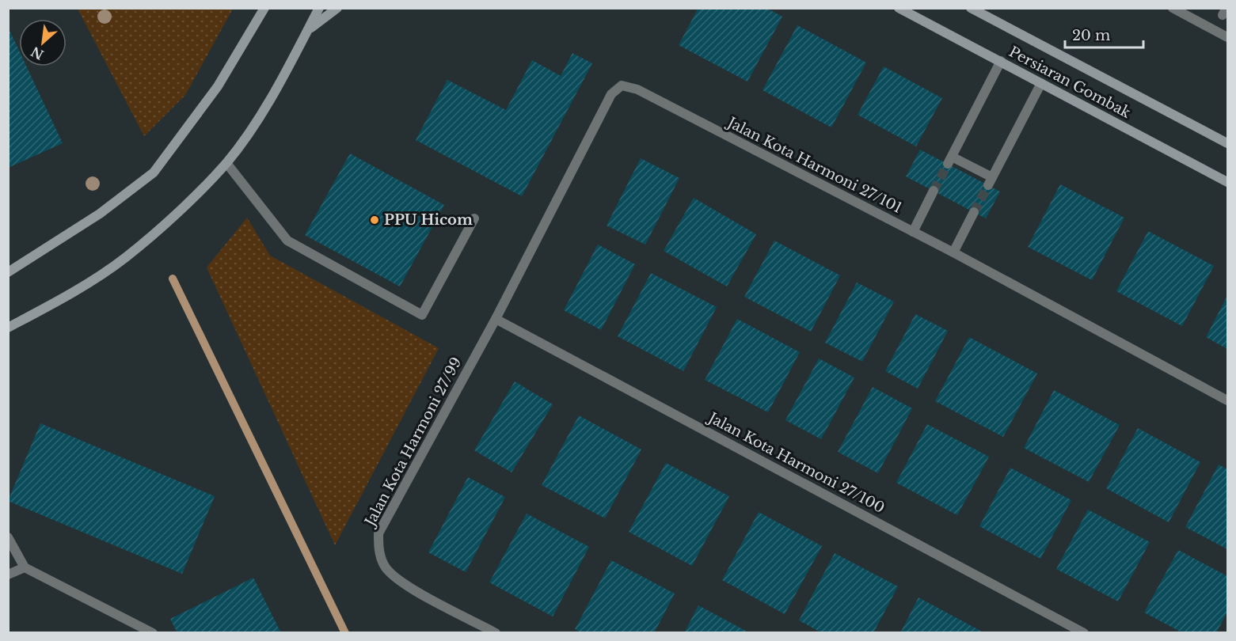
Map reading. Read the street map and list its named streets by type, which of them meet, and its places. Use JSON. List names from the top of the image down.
{
  "streets": {
    "main road": ["Persiaran Gombak"],
    "street": ["Jalan Kota Harmoni 27/101", "Jalan Kota Harmoni 27/99", "Jalan Kota Harmoni 27/100"]
  },
  "crossings": [
    ["Jalan Kota Harmoni 27/101", "Jalan Kota Harmoni 27/99"],
    ["Jalan Kota Harmoni 27/101", "Jalan Kota Harmoni 27/100"],
    ["Jalan Kota Harmoni 27/99", "Jalan Kota Harmoni 27/100"]
  ],
  "places": ["PPU Hicom"],
  "scale_bar": "20 m",
  "north": "bottom left"
}
